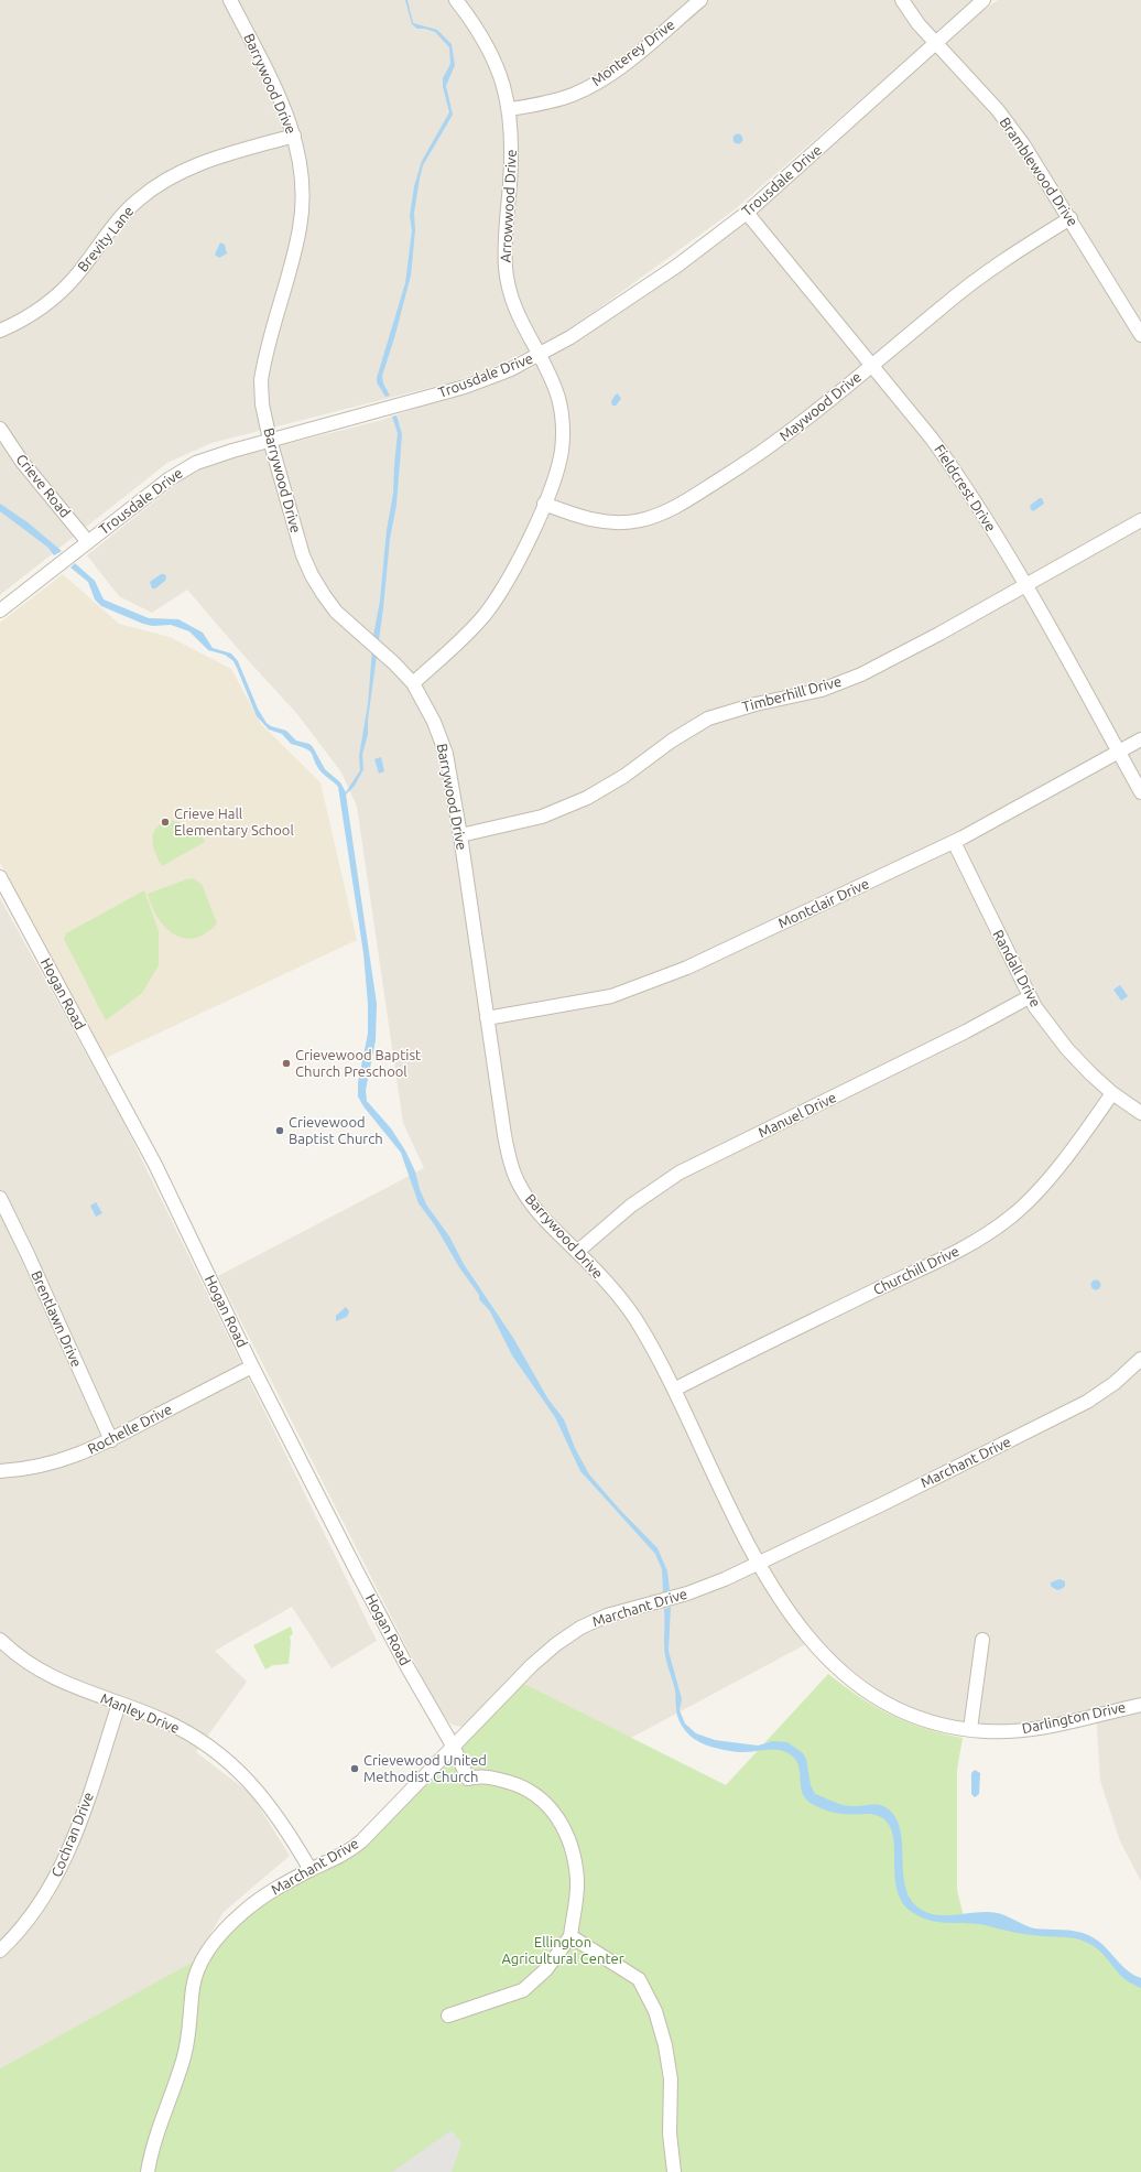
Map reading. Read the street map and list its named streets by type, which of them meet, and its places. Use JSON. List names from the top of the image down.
{
  "streets": {
    "street": [
      "Monterey Drive",
      "Barrywood Drive",
      "Bramblewood Drive",
      "Trousdale Drive",
      "Arrowwood Drive",
      "Brevity Lane",
      "Maywood Drive",
      "Crieve Road",
      "Fieldcrest Drive",
      "Timberhill Drive",
      "Montclair Drive",
      "Randall Drive",
      "Hogan Road",
      "Manuel Drive",
      "Churchill Drive",
      "Brentlawn Drive",
      "Rochelle Drive",
      "Marchant Drive",
      "Manley Drive",
      "Darlington Drive",
      "Cochran Drive"
    ]
  },
  "crossings": [
    ["Monterey Drive", "Arrowwood Drive"],
    ["Barrywood Drive", "Trousdale Drive"],
    ["Barrywood Drive", "Arrowwood Drive"],
    ["Barrywood Drive", "Brevity Lane"],
    ["Barrywood Drive", "Timberhill Drive"],
    ["Barrywood Drive", "Montclair Drive"],
    ["Barrywood Drive", "Manuel Drive"],
    ["Barrywood Drive", "Churchill Drive"],
    ["Barrywood Drive", "Marchant Drive"],
    ["Barrywood Drive", "Darlington Drive"],
    ["Bramblewood Drive", "Trousdale Drive"],
    ["Bramblewood Drive", "Maywood Drive"],
    ["Trousdale Drive", "Arrowwood Drive"],
    ["Trousdale Drive", "Crieve Road"],
    ["Trousdale Drive", "Fieldcrest Drive"],
    ["Arrowwood Drive", "Maywood Drive"],
    ["Maywood Drive", "Fieldcrest Drive"],
    ["Fieldcrest Drive", "Timberhill Drive"],
    ["Fieldcrest Drive", "Montclair Drive"],
    ["Montclair Drive", "Randall Drive"],
    ["Randall Drive", "Manuel Drive"],
    ["Randall Drive", "Churchill Drive"],
    ["Hogan Road", "Rochelle Drive"],
    ["Hogan Road", "Marchant Drive"],
    ["Brentlawn Drive", "Rochelle Drive"],
    ["Marchant Drive", "Manley Drive"],
    ["Marchant Drive", "Darlington Drive"],
    ["Manley Drive", "Cochran Drive"]
  ],
  "parks": ["Ellington Agricultural Center"],
  "places": [
    "Crieve Hall Elementary School",
    "Crievewood Baptist Church Preschool",
    "Crievewood Baptist Church",
    "Crievewood United Methodist Church"
  ]
}
